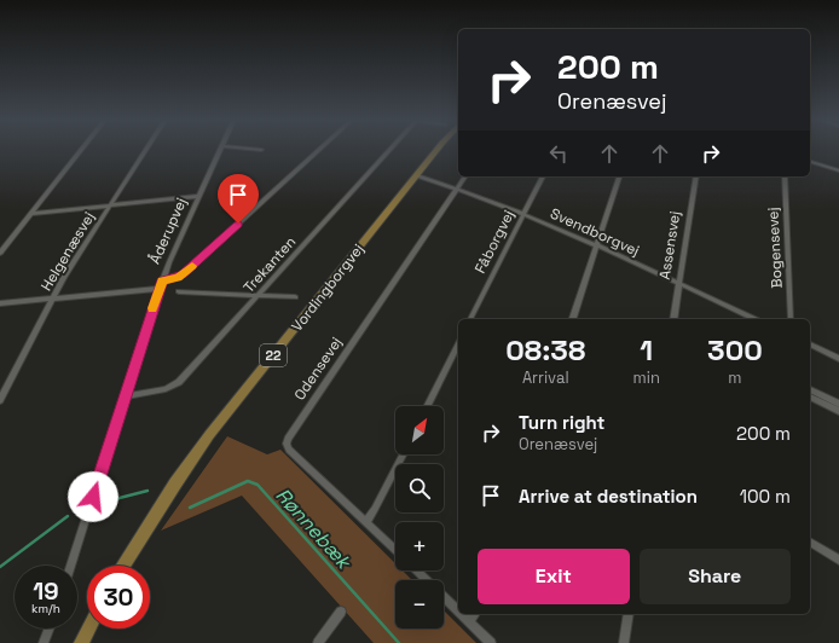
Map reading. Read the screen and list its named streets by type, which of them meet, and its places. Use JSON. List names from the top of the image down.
{
  "streets": {
    "main road": ["Vordingborgvej", "22"],
    "street": [
      "Åderupvej",
      "Svendborgvej",
      "Fåborgvej",
      "Assensvej",
      "Bogensevej",
      "Helgenæsvej",
      "Trekanten",
      "Odensevej"
    ]
  },
  "crossings": [
    ["Åderupvej", "Trekanten"],
    ["Svendborgvej", "Fåborgvej"],
    ["Svendborgvej", "Assensvej"],
    ["Svendborgvej", "Vordingborgvej"],
    ["Svendborgvej", "Odensevej"]
  ],
  "water": ["Rønnebæk"],
  "north": "top right",
  "page": {
    "turn": ["200 m", "Orenæsvej"],
    "eta": [
      "08:38",
      "Arrival",
      "1",
      "min",
      "300",
      "m"
    ],
    "list": [
      {
        "name": "Turn right",
        "note": "Orenæsvej",
        "value": "200 m"
      },
      {
        "name": "Arrive at destination",
        "value": "100 m"
      }
    ],
    "map_buttons": ["+", "−"],
    "buttons": ["Exit", "Share"],
    "speed": "19 km/h",
    "limit": "30"
  }
}
